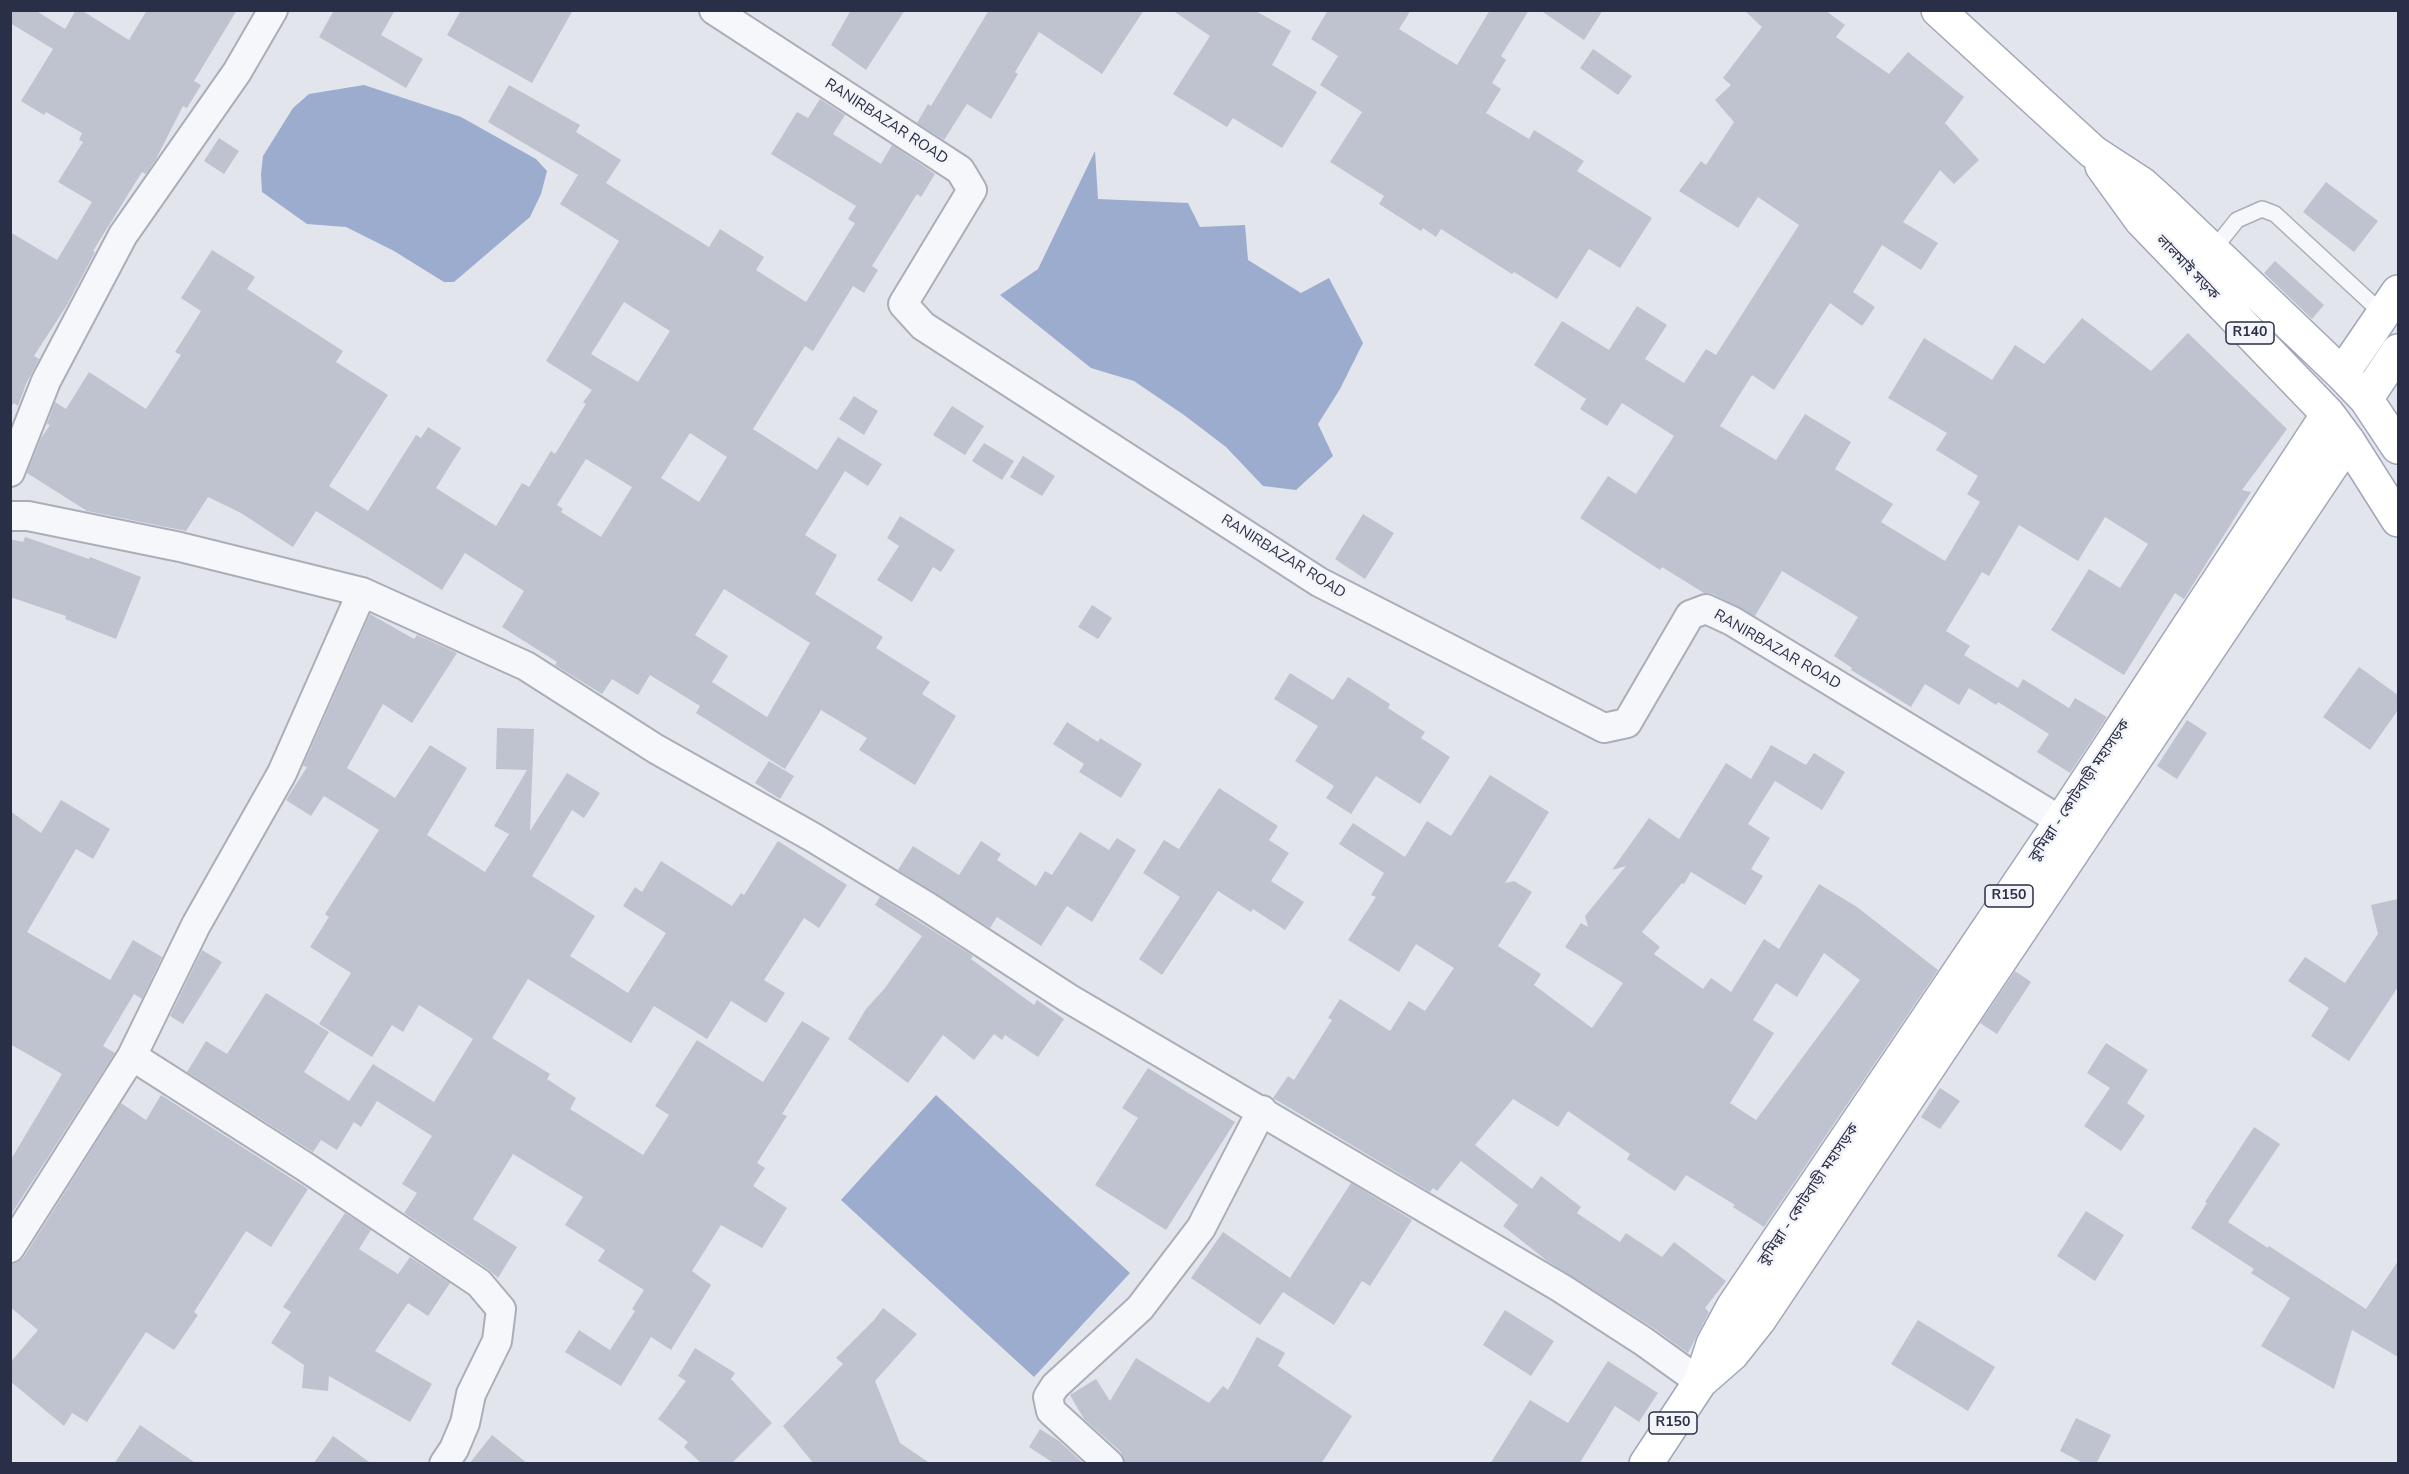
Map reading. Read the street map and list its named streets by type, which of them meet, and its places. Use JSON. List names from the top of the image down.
{
  "streets": {
    "main road": [
      "লালমাই সড়ক",
      "R140",
      "কুমিল্লা - কোটবাড়ী মহাসড়ক",
      "R150"
    ],
    "street": ["RANIRBAZAR ROAD"]
  },
  "crossings": [
    ["RANIRBAZAR ROAD", "কুমিল্লা - কোটবাড়ী মহাসড়ক"],
    ["লালমাই সড়ক", "কুমিল্লা - কোটবাড়ী মহাসড়ক"]
  ]
}
